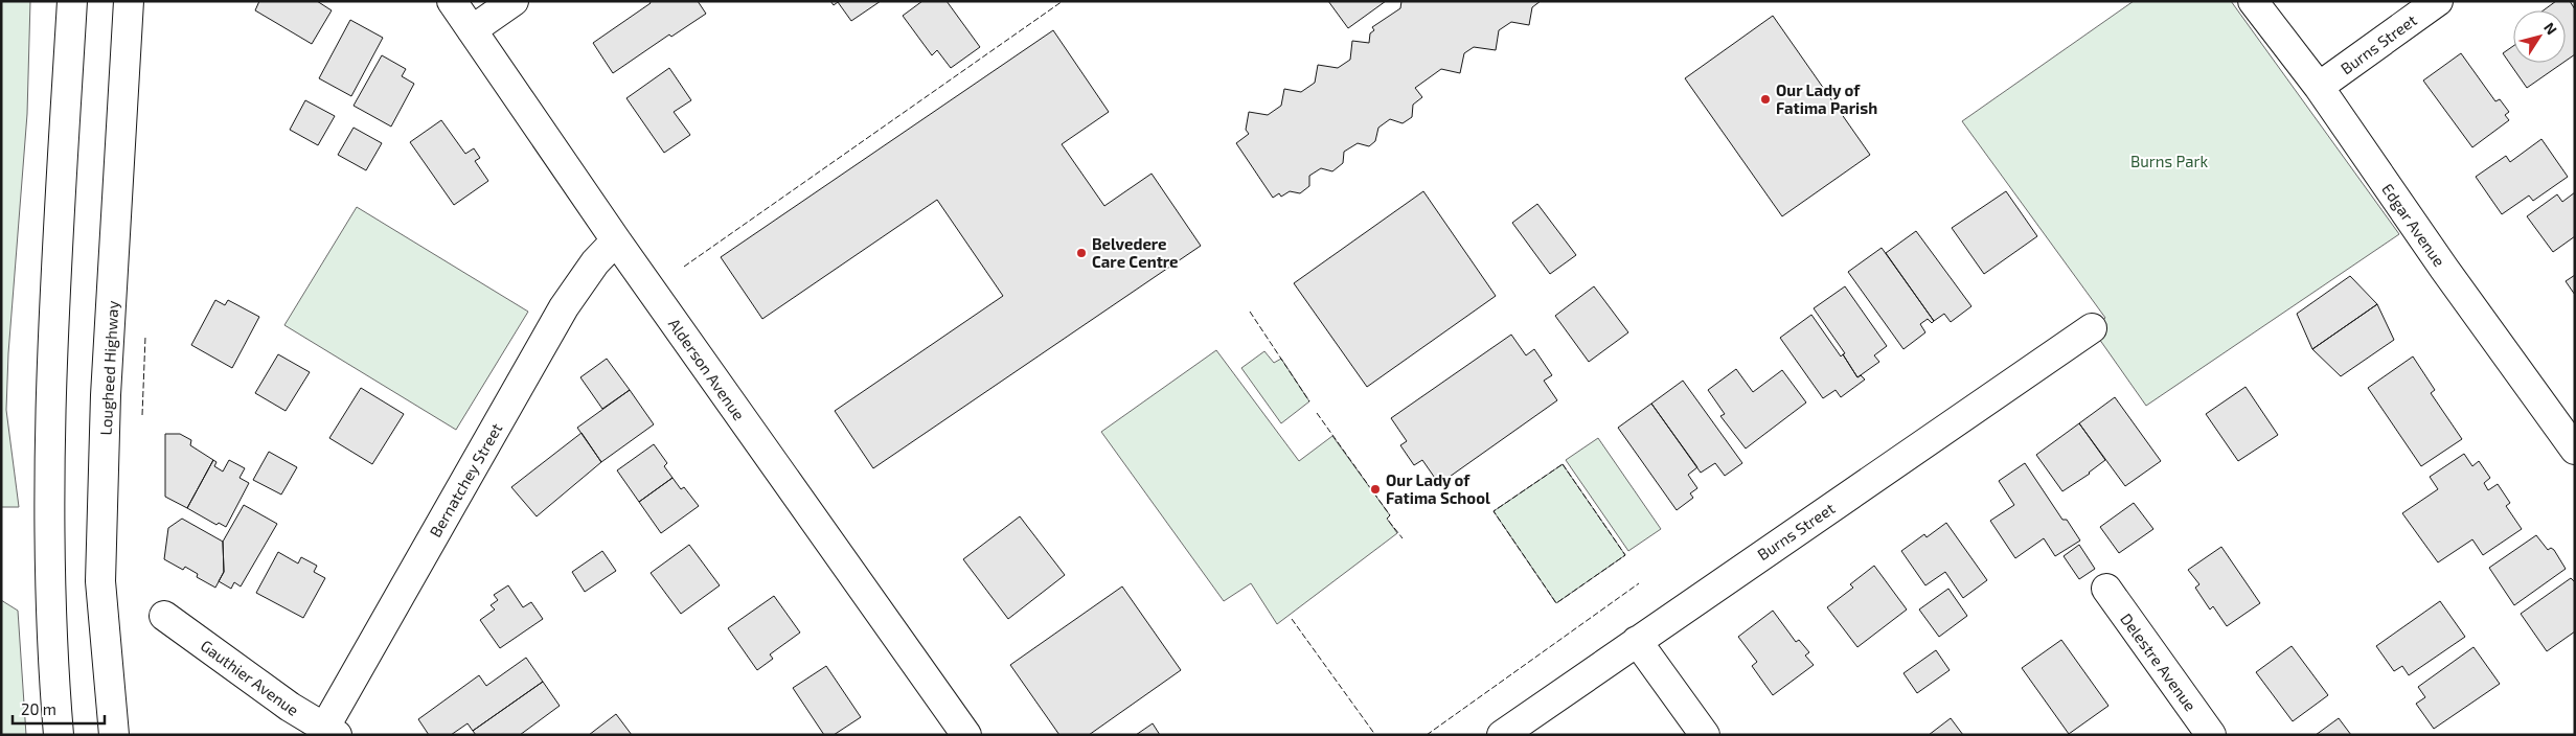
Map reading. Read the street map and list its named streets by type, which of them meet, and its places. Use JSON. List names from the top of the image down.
{
  "streets": {
    "street": [
      "Burns Street",
      "Edgar Avenue",
      "Lougheed Highway",
      "Alderson Avenue",
      "Bernatchey Street",
      "Delestre Avenue",
      "Gauthier Avenue"
    ]
  },
  "crossings": [
    ["Burns Street", "Edgar Avenue"],
    ["Alderson Avenue", "Bernatchey Street"],
    ["Bernatchey Street", "Gauthier Avenue"]
  ],
  "parks": ["Burns Park"],
  "places": ["Our Lady of Fatima Parish", "Belvedere Care Centre", "Our Lady of Fatima School"],
  "scale_bar": "20 m",
  "north": "top right"
}
